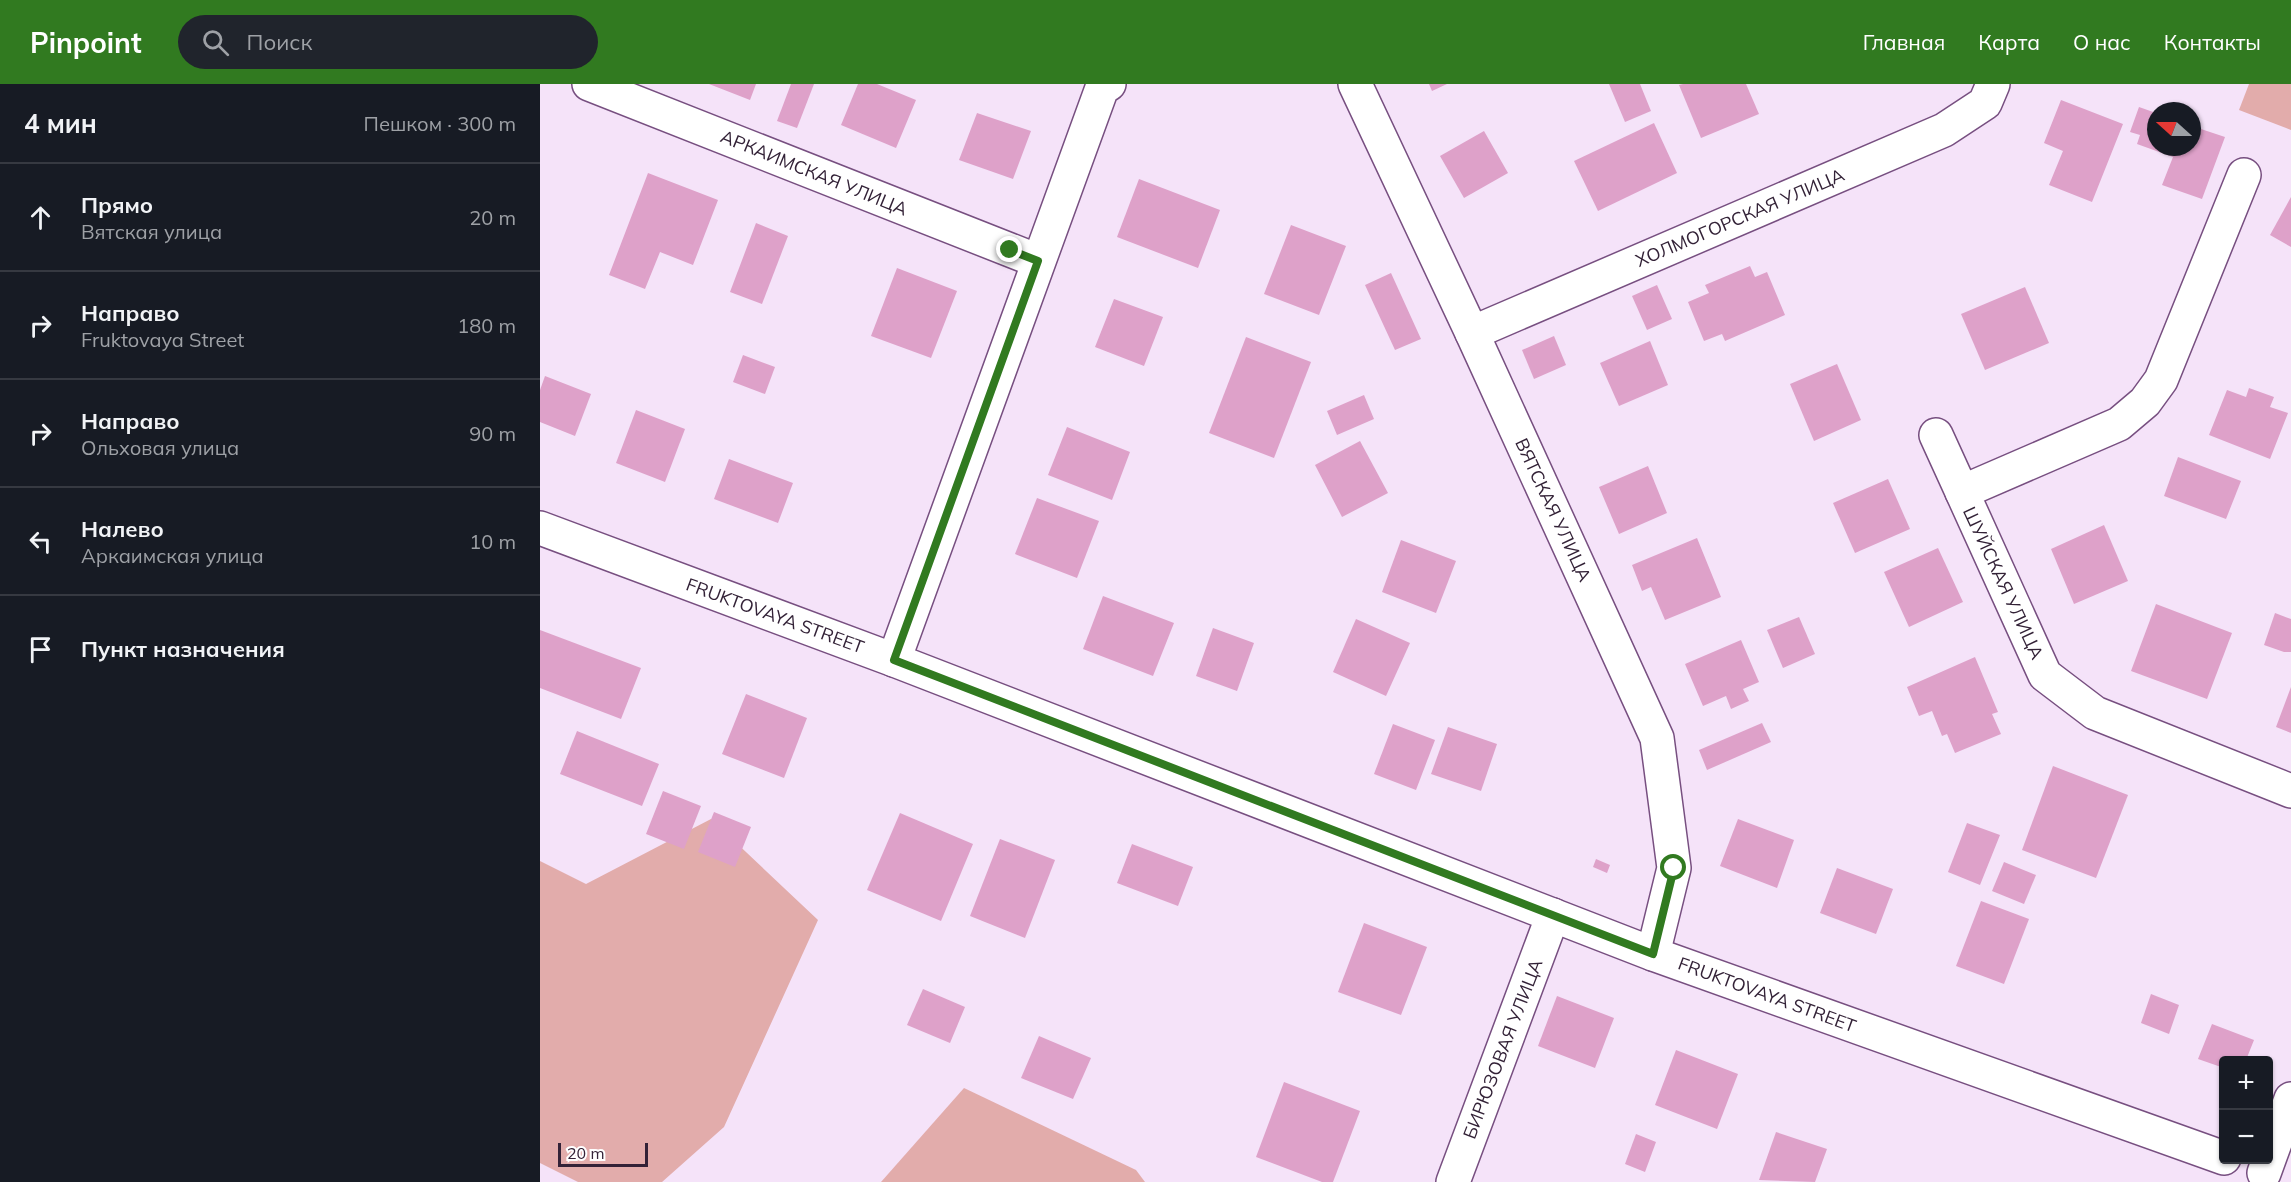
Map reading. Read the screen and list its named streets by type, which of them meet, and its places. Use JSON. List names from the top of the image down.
{
  "streets": {
    "street": [
      "АРКАИМСКАЯ УЛИЦА",
      "ХОЛМОГОРСКАЯ УЛИЦА",
      "ВЯТСКАЯ УЛИЦА",
      "ШУЙСКАЯ УЛИЦА",
      "FRUKTOVAYA STREET",
      "БИРЮЗОВАЯ УЛИЦА"
    ]
  },
  "crossings": [
    ["ХОЛМОГОРСКАЯ УЛИЦА", "ВЯТСКАЯ УЛИЦА"],
    ["ВЯТСКАЯ УЛИЦА", "FRUKTOVAYA STREET"],
    ["FRUKTOVAYA STREET", "БИРЮЗОВАЯ УЛИЦА"]
  ],
  "scale_bar": "20 m",
  "north": "left",
  "page": {
    "header": "Pinpoint",
    "search": "Поиск",
    "nav": [
      "Главная",
      "Карта",
      "О нас",
      "Контакты"
    ],
    "heading": ["4 мин", "Пешком · 300 m"],
    "list": [
      ["Прямо", "Вятская улица", "20 m"],
      ["Направо", "Fruktovaya Street", "180 m"],
      ["Направо", "Ольховая улица", "90 m"],
      ["Налево", "Аркаимская улица", "10 m"],
      "Пункт назначения"
    ],
    "map_buttons": ["+", "−"],
    "scale": "20 m"
  }
}
